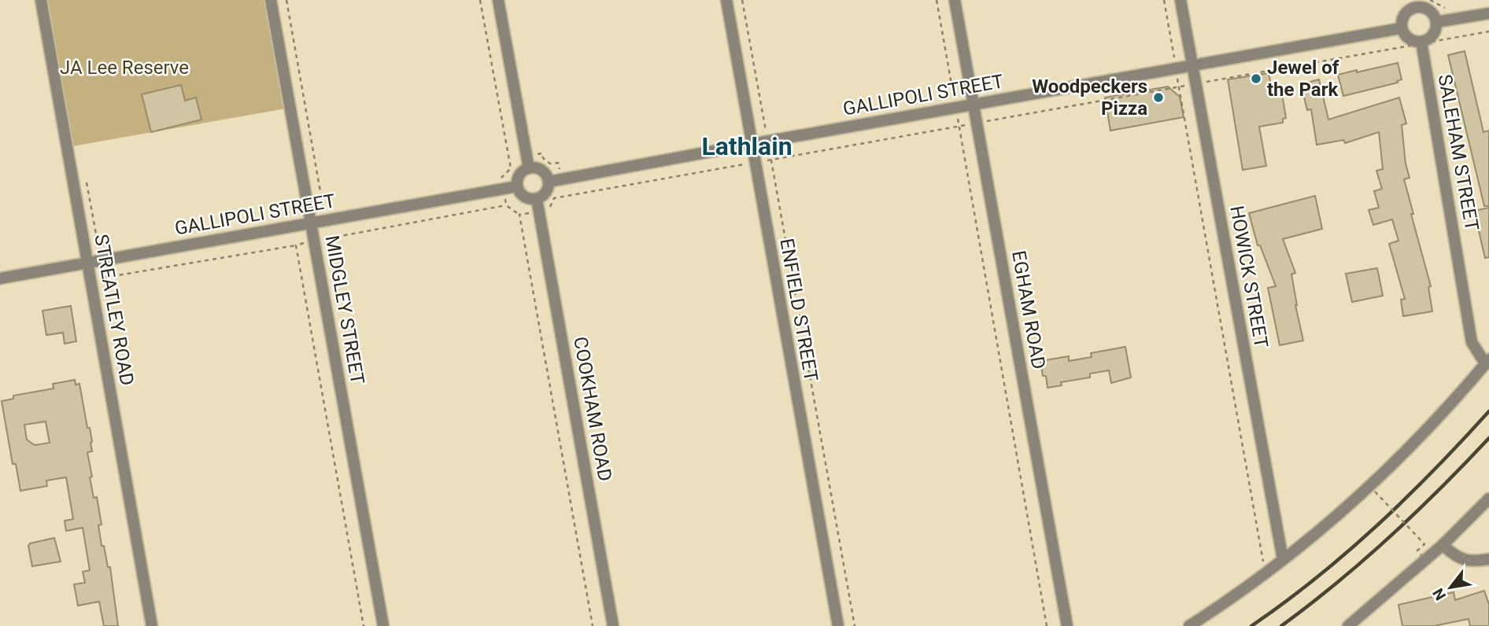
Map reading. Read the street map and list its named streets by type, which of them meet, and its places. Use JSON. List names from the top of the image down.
{
  "streets": {
    "street": [
      "GALLIPOLI STREET",
      "SALEHAM STREET",
      "HOWICK STREET",
      "STREATLEY ROAD",
      "MIDGLEY STREET",
      "ENFIELD STREET",
      "EGHAM ROAD",
      "COOKHAM ROAD"
    ]
  },
  "crossings": [
    ["GALLIPOLI STREET", "SALEHAM STREET"],
    ["GALLIPOLI STREET", "HOWICK STREET"],
    ["GALLIPOLI STREET", "STREATLEY ROAD"],
    ["GALLIPOLI STREET", "MIDGLEY STREET"],
    ["GALLIPOLI STREET", "ENFIELD STREET"],
    ["GALLIPOLI STREET", "EGHAM ROAD"],
    ["GALLIPOLI STREET", "COOKHAM ROAD"]
  ],
  "districts": ["Lathlain"],
  "parks": ["JA Lee Reserve"],
  "places": ["Jewel of the Park", "Woodpeckers Pizza"],
  "north": "bottom left"
}
